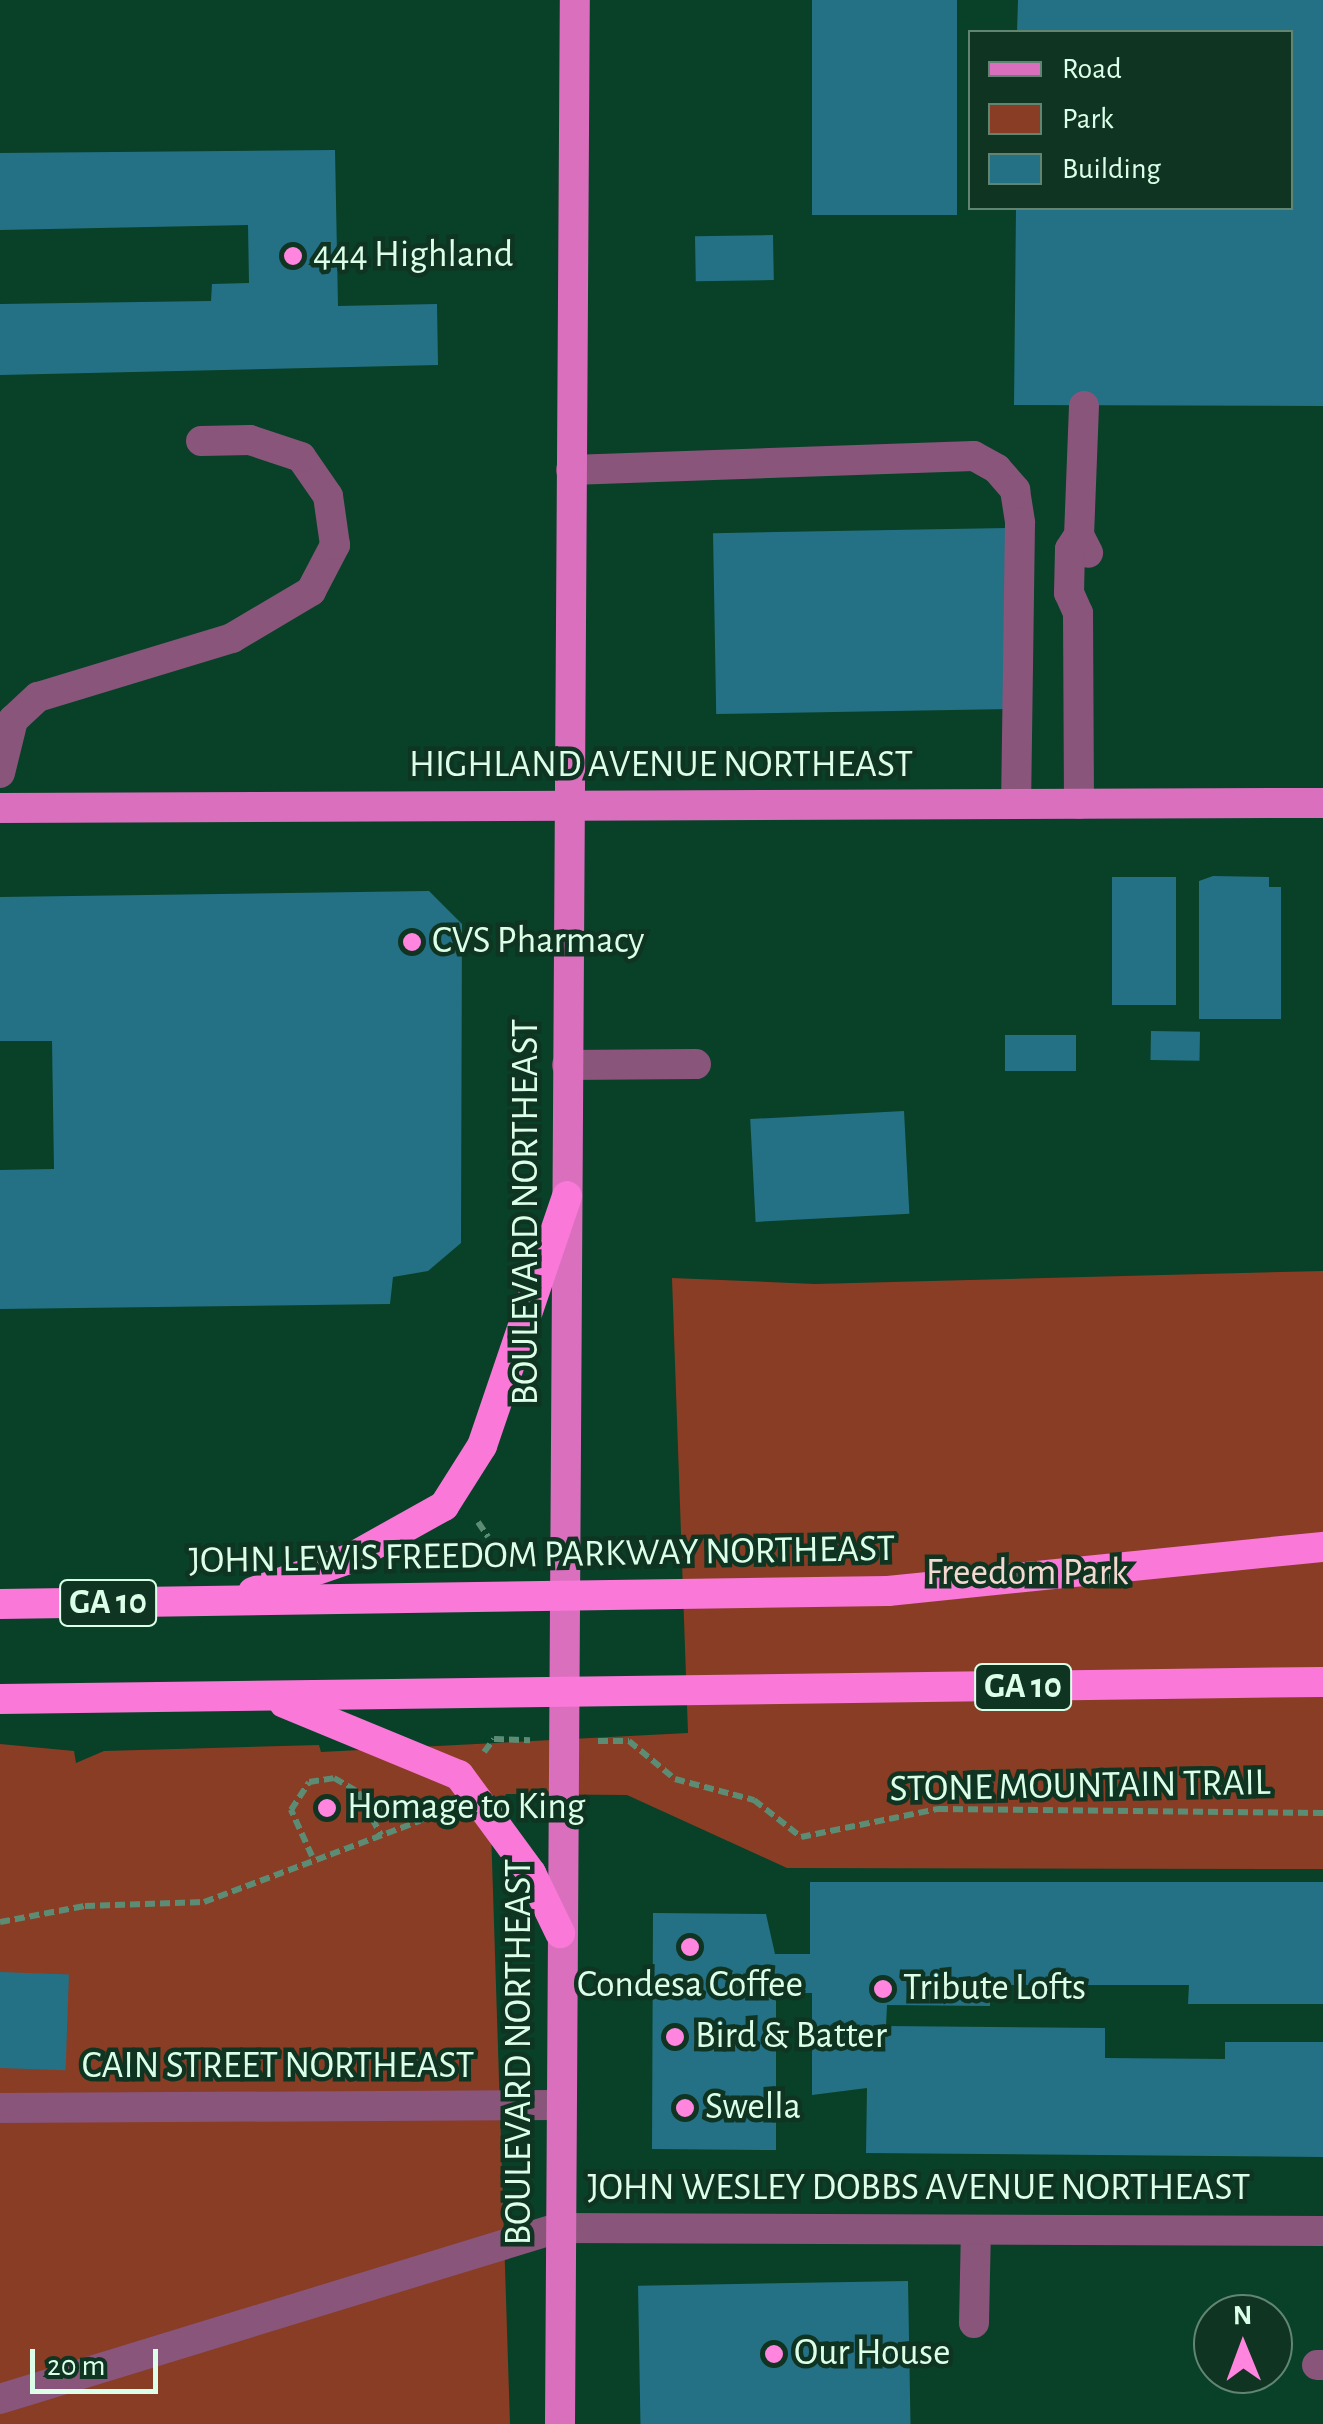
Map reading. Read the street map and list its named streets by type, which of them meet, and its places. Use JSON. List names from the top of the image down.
{
  "streets": {
    "highway": ["JOHN LEWIS FREEDOM PARKWAY NORTHEAST", "GA 10"],
    "main road": ["HIGHLAND AVENUE NORTHEAST", "BOULEVARD NORTHEAST"],
    "street": ["CAIN STREET NORTHEAST", "JOHN WESLEY DOBBS AVENUE NORTHEAST"],
    "path": ["STONE MOUNTAIN TRAIL"]
  },
  "crossings": [
    ["HIGHLAND AVENUE NORTHEAST", "BOULEVARD NORTHEAST"],
    ["BOULEVARD NORTHEAST", "JOHN LEWIS FREEDOM PARKWAY NORTHEAST"],
    ["BOULEVARD NORTHEAST", "GA 10"],
    ["BOULEVARD NORTHEAST", "CAIN STREET NORTHEAST"],
    ["BOULEVARD NORTHEAST", "JOHN WESLEY DOBBS AVENUE NORTHEAST"]
  ],
  "parks": ["Freedom Park"],
  "places": [
    "444 Highland",
    "CVS Pharmacy",
    "Homage to King",
    "Condesa Coffee",
    "Tribute Lofts",
    "Bird & Batter",
    "Swella",
    "Our House"
  ],
  "legend": ["Road", "Park", "Building"],
  "scale_bar": "20 m",
  "north": "top"
}
